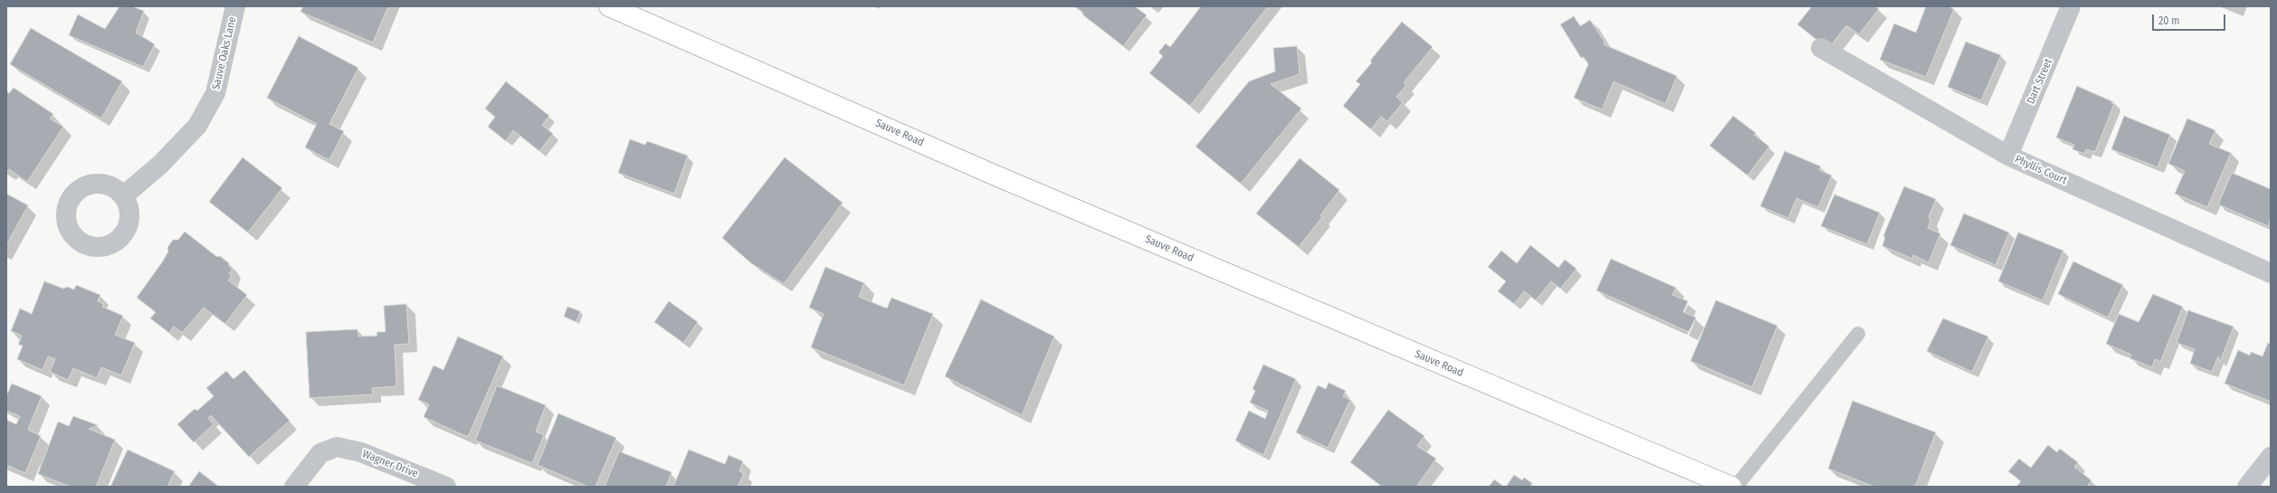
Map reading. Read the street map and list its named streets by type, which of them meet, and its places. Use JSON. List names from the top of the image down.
{
  "streets": {
    "street": [
      "Sauve Oaks Lane",
      "Dart Street",
      "Sauve Road",
      "Phyllis Court",
      "Wagner Drive"
    ]
  },
  "crossings": [
    ["Dart Street", "Phyllis Court"]
  ],
  "scale_bar": "20 m"
}
